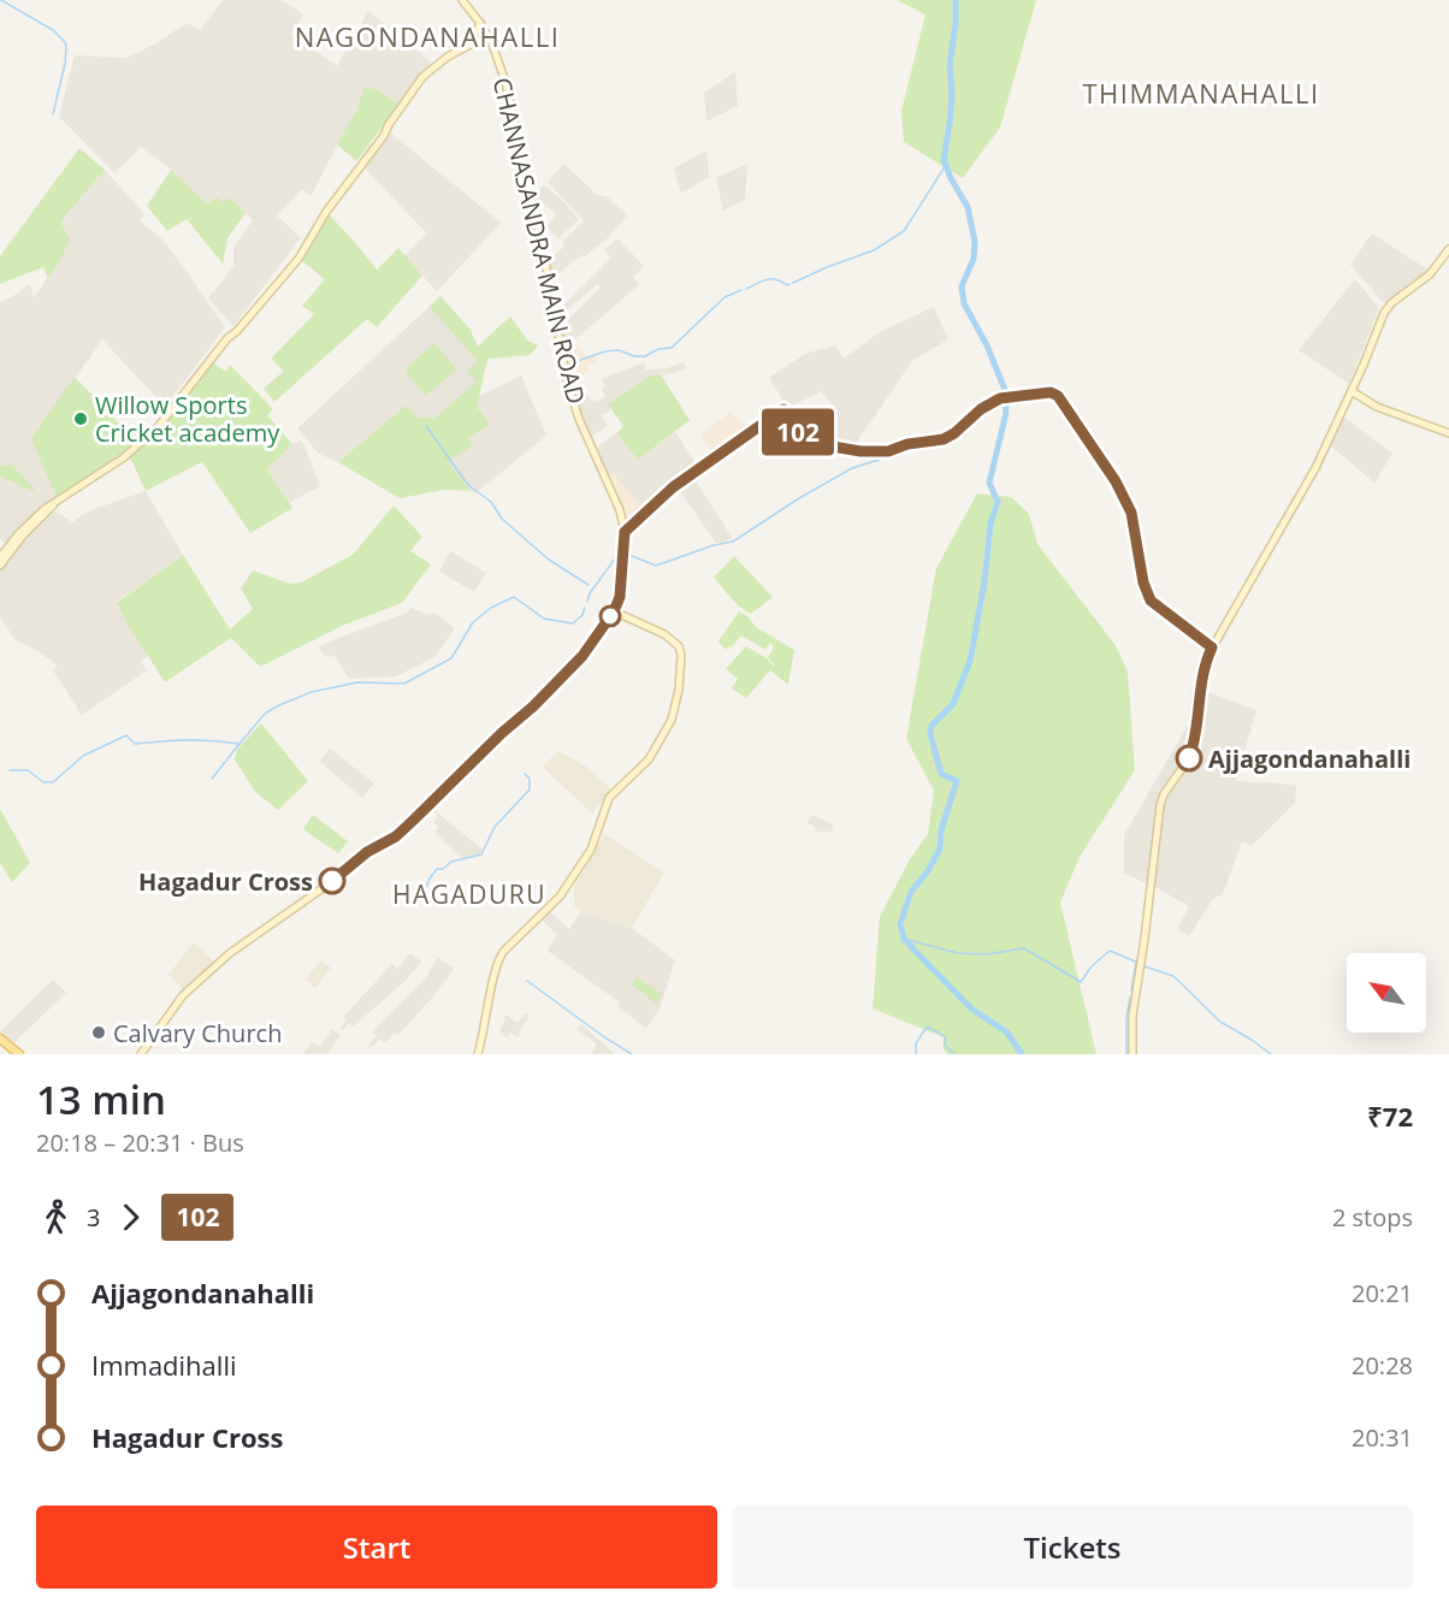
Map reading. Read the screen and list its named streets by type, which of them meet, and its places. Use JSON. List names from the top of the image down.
{
  "streets": {
    "street": ["CHANNASANDRA MAIN ROAD"]
  },
  "districts": ["NAGONDANAHALLI", "THIMMANAHALLI", "HAGADURU"],
  "places": [
    "Willow Sports Cricket academy",
    "Ajjagondanahalli",
    "Hagadur Cross",
    "Calvary Church"
  ],
  "lines": ["bus line 102"],
  "north": "top left",
  "page": {
    "on_map": "102",
    "heading": ["13 min", "20:18 – 20:31 · Bus", "₹72"],
    "legs": ["3", "102", "2 stops"],
    "list": [
      {
        "name": "Ajjagondanahalli",
        "value": "20:21"
      },
      {
        "name": "Immadihalli",
        "value": "20:28"
      },
      {
        "name": "Hagadur Cross",
        "value": "20:31"
      }
    ],
    "buttons": ["Start", "Tickets"]
  }
}
